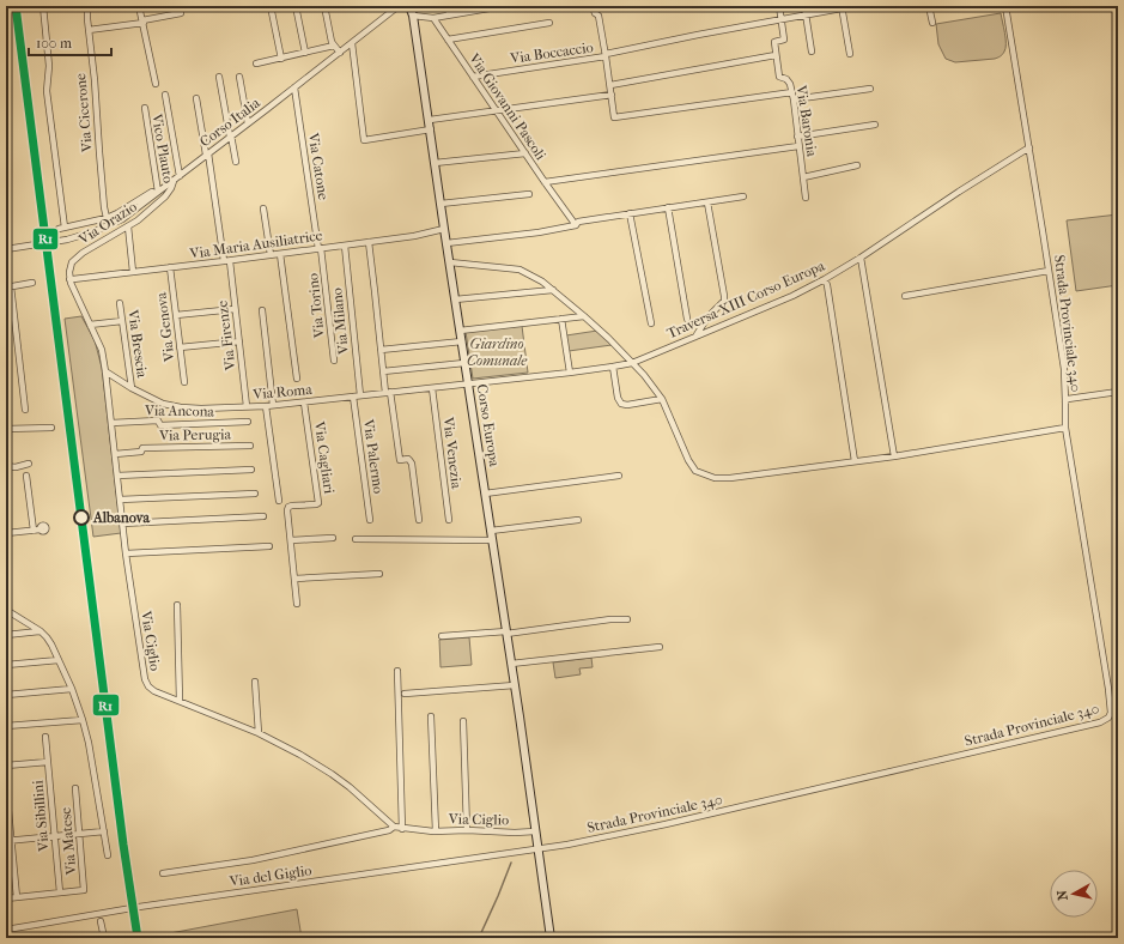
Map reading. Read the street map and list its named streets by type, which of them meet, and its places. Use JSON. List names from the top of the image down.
{
  "streets": {
    "street": [
      "Via Boccaccio",
      "Via Giovanni Pascoli",
      "Via Cicerone",
      "Via Baronia",
      "Corso Italia",
      "Vico Plauto",
      "Via Catone",
      "Via Orazio",
      "Via Maria Ausiliatrice",
      "Traversa XIII Corso Europa",
      "Via Torino",
      "Via Milano",
      "Strada Provinciale 340",
      "Via Genova",
      "Via Firenze",
      "Via Brescia",
      "Via Roma",
      "Via Ancona",
      "Corso Europa",
      "Via Perugia",
      "Via Venezia",
      "Via Palermo",
      "Via Cagliari",
      "Via Ciglio",
      "Via Sibillini",
      "Via Matese",
      "Via del Giglio"
    ]
  },
  "crossings": [
    ["Via Boccaccio", "Via Giovanni Pascoli"],
    ["Corso Italia", "Vico Plauto"],
    ["Corso Italia", "Via Catone"],
    ["Corso Italia", "Via Orazio"],
    ["Corso Italia", "Via Firenze"],
    ["Via Catone", "Via Maria Ausiliatrice"],
    ["Via Catone", "Via Torino"],
    ["Via Orazio", "Via Maria Ausiliatrice"],
    ["Via Maria Ausiliatrice", "Via Torino"],
    ["Via Maria Ausiliatrice", "Via Milano"],
    ["Via Maria Ausiliatrice", "Via Genova"],
    ["Via Maria Ausiliatrice", "Via Firenze"],
    ["Via Maria Ausiliatrice", "Corso Europa"],
    ["Traversa XIII Corso Europa", "Strada Provinciale 340"],
    ["Traversa XIII Corso Europa", "Via Roma"],
    ["Traversa XIII Corso Europa", "Corso Europa"],
    ["Via Milano", "Via Roma"],
    ["Strada Provinciale 340", "Corso Europa"],
    ["Strada Provinciale 340", "Via del Giglio"],
    ["Via Firenze", "Via Roma"],
    ["Via Brescia", "Via Roma"],
    ["Via Roma", "Corso Europa"],
    ["Via Roma", "Via Venezia"],
    ["Via Roma", "Via Palermo"],
    ["Via Roma", "Via Cagliari"],
    ["Via Roma", "Via Ciglio"],
    ["Via Ancona", "Via Ciglio"],
    ["Corso Europa", "Via Ciglio"],
    ["Corso Europa", "Via del Giglio"],
    ["Via Perugia", "Via Ciglio"],
    ["Via Sibillini", "Via Matese"]
  ],
  "parks": ["Giardino Comunale"],
  "places": ["Albanova"],
  "lines": ["transit line R1"],
  "scale_bar": "100 m",
  "north": "left"
}
